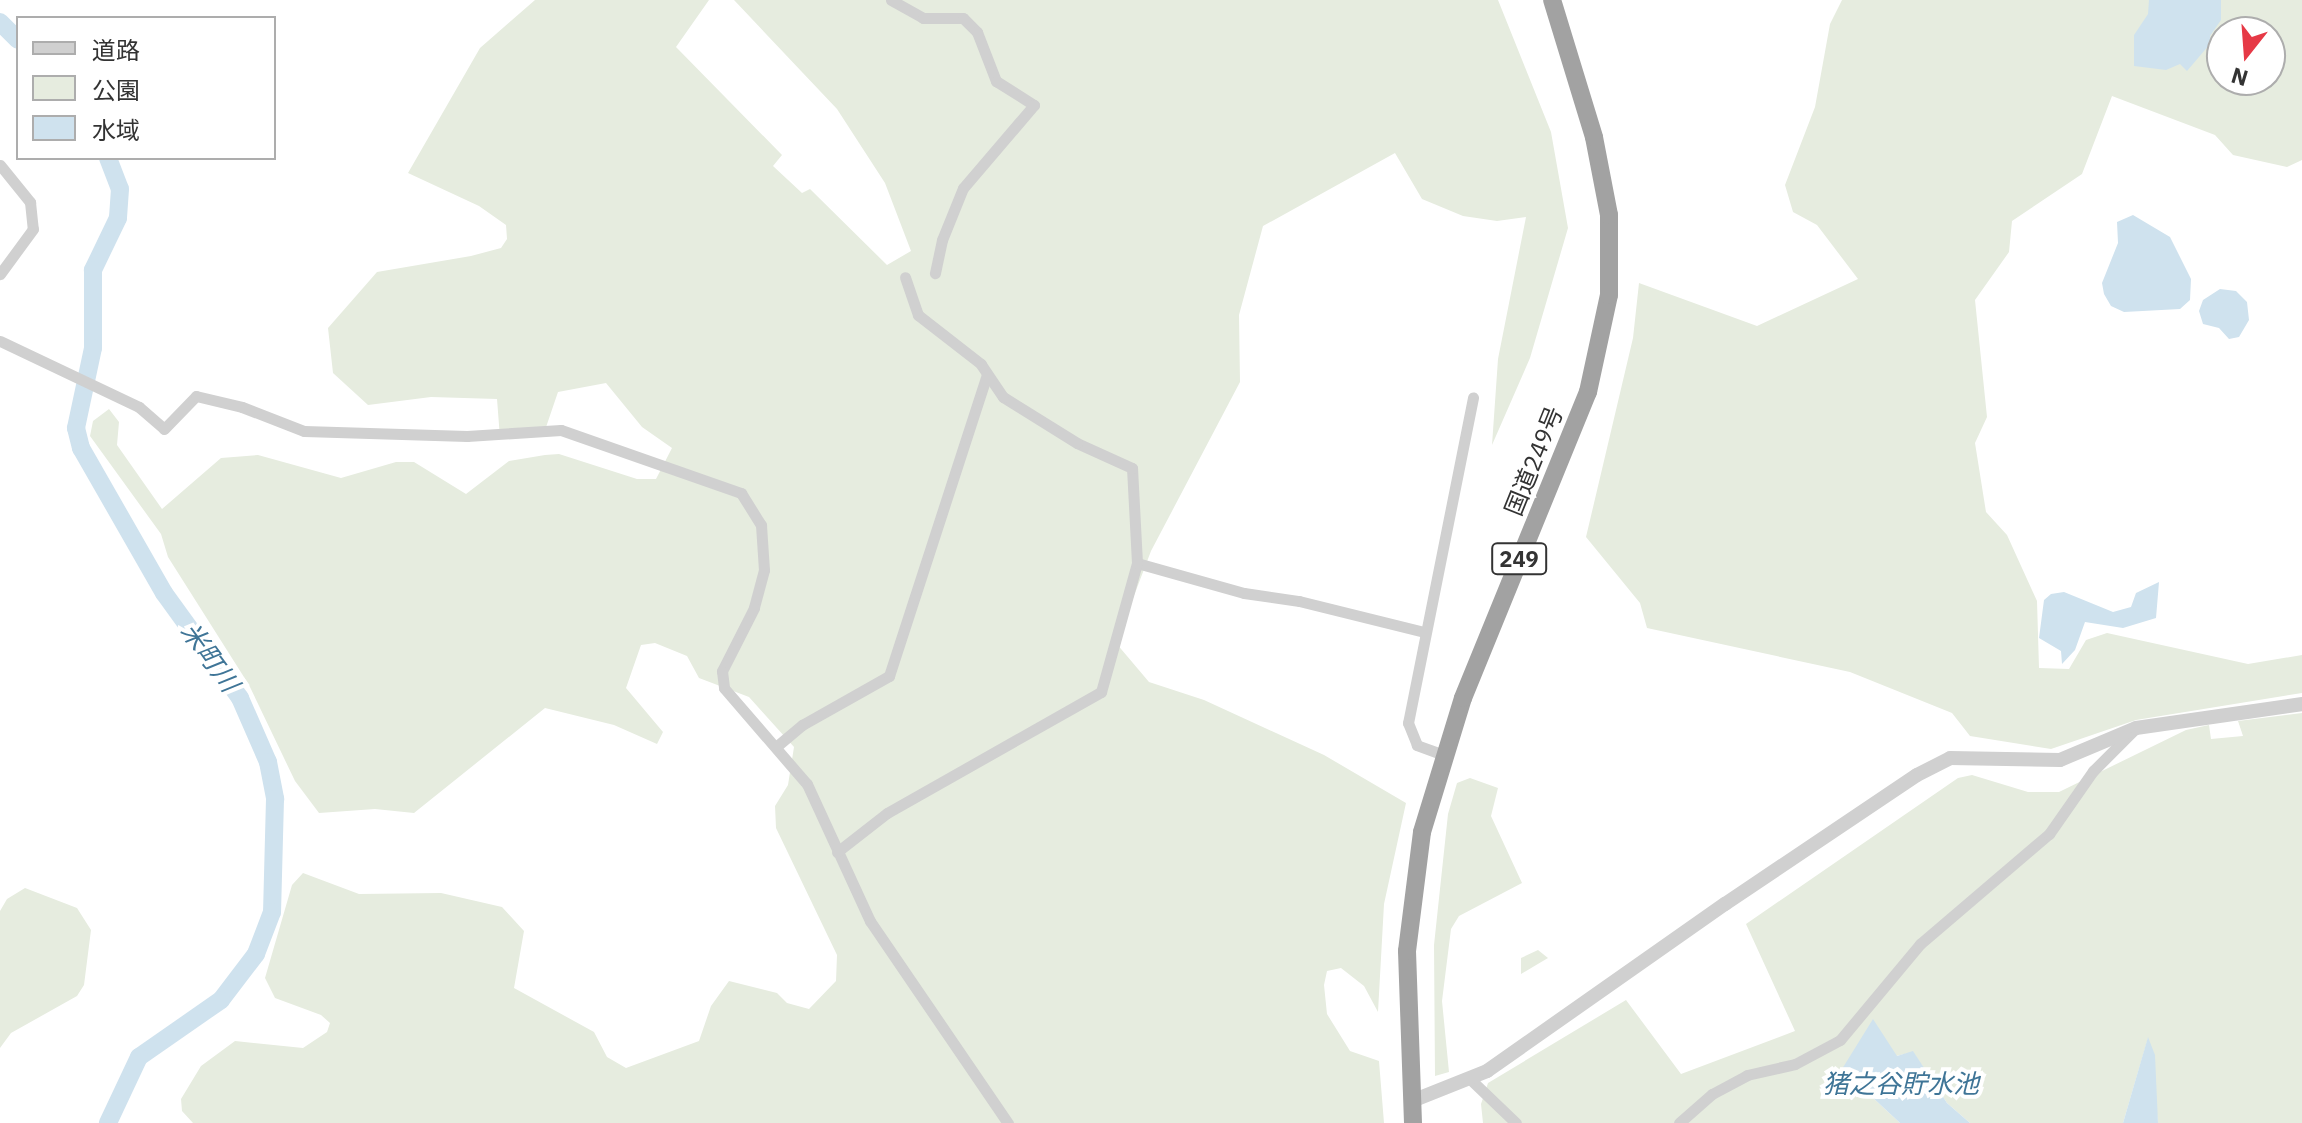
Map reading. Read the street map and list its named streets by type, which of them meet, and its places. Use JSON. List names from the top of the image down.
{
  "streets": {
    "highway": ["国道249号", "249"]
  },
  "water": ["米町川", "猪之谷貯水池"],
  "legend": ["道路", "公園", "水域"],
  "north": "bottom"
}
